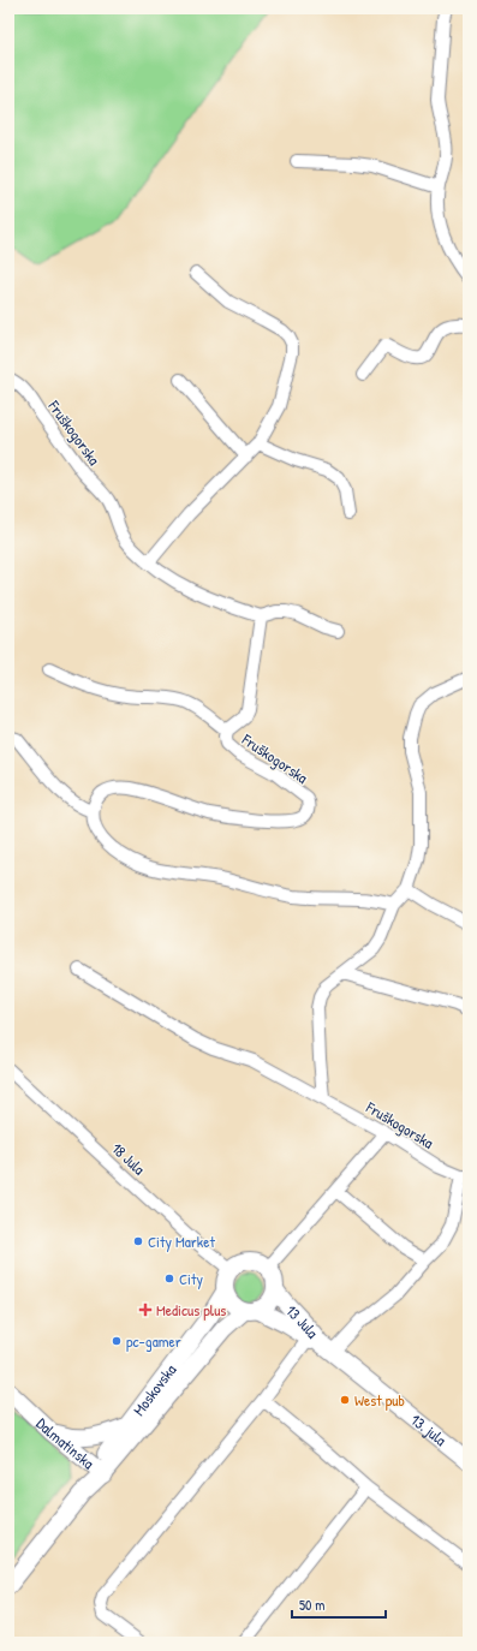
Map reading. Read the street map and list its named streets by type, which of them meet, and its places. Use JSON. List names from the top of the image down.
{
  "streets": {
    "main road": [
      "13 Jula",
      "Moskovska",
      "13. jula",
      "Dalmatinska"
    ],
    "street": ["Fruškogorska", "18 Jula"]
  },
  "crossings": [
    ["18 Jula", "13 Jula"],
    ["18 Jula", "Moskovska"],
    ["13 Jula", "Moskovska"],
    ["13 Jula", "13. jula"],
    ["Moskovska", "Dalmatinska"]
  ],
  "places": {
    "other": [
      "City Market",
      "City",
      "pc-gamer",
      "West pub"
    ],
    "health": ["Medicus plus"]
  },
  "scale_bar": "50 m"
}
